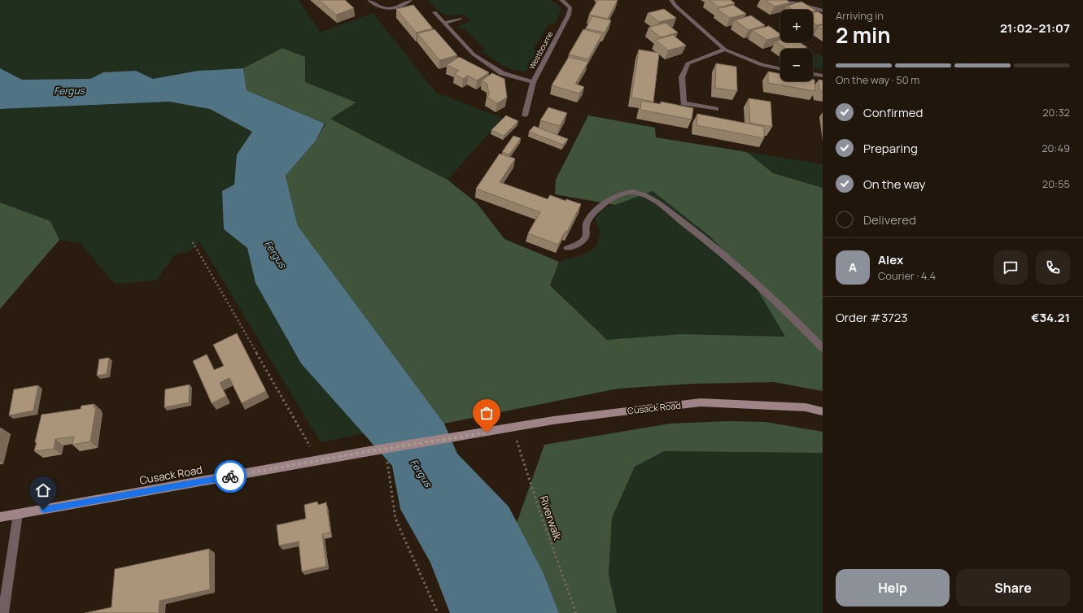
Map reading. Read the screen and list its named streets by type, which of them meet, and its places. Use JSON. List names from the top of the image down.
{
  "streets": {
    "main road": ["Cusack Road"],
    "street": ["Westbourne"],
    "path": ["Riverwalk"]
  },
  "crossings": [
    ["Cusack Road", "Riverwalk"]
  ],
  "water": ["Fergus"],
  "page": {
    "heading": ["2 min", "Arriving in", "21:02–21:07"],
    "panel": [
      "Alex",
      "Courier · 4.4",
      "Order #3723",
      "€34.21"
    ],
    "map_buttons": ["+", "−"],
    "bar": "On the way · 50 m",
    "list": [
      ["Confirmed", "20:32"],
      ["Preparing", "20:49"],
      ["On the way", "20:55"],
      "Delivered"
    ],
    "round": "A",
    "buttons": ["Help", "Share"]
  }
}
